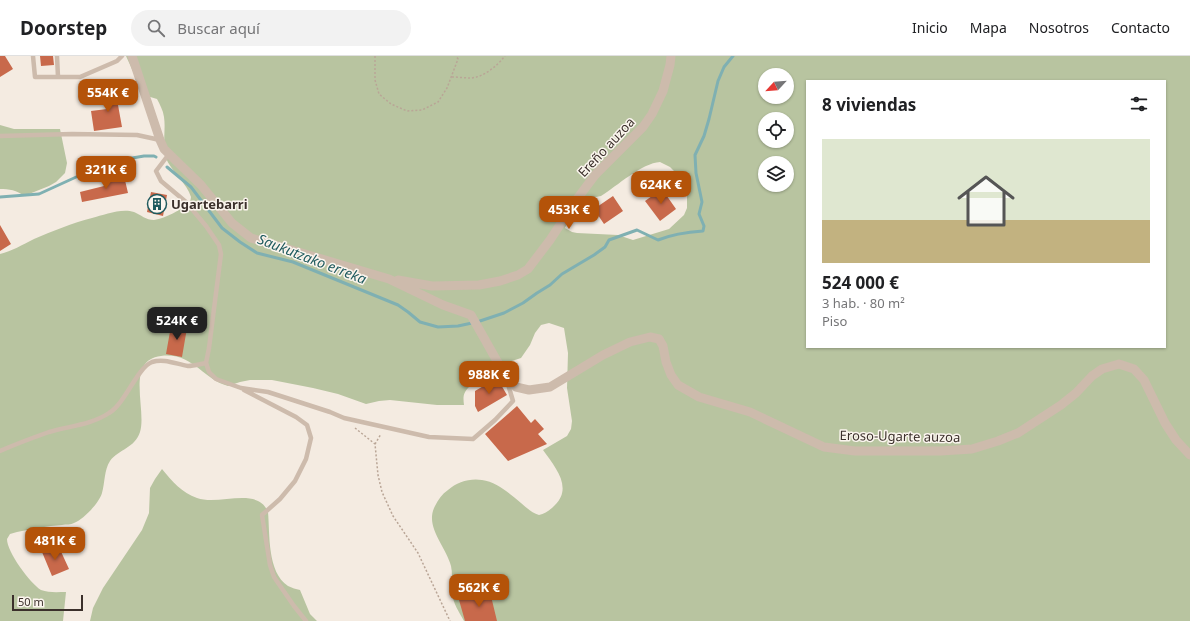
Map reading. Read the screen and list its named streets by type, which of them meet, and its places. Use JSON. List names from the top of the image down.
{
  "streets": {
    "street": ["Ereño auzoa", "Eroso-Ugarte auzoa"]
  },
  "crossings": [
    ["Ereño auzoa", "Eroso-Ugarte auzoa"]
  ],
  "water": ["Saukutzako erreka"],
  "places": {
    "building": ["Ugartebarri"]
  },
  "scale_bar": "50 m",
  "north": "bottom left",
  "page": {
    "header": "Doorstep",
    "search": "Buscar aquí",
    "nav": [
      "Inicio",
      "Mapa",
      "Nosotros",
      "Contacto"
    ],
    "price": [
      "554K €",
      "321K €",
      "624K €",
      "453K €",
      "524K €",
      "988K €",
      "481K €",
      "562K €"
    ],
    "heading": "8 viviendas",
    "list": [
      {
        "name": "524 000 €",
        "note": "3 hab. · 80 m² · Piso"
      }
    ],
    "scale": "50 m"
  }
}
